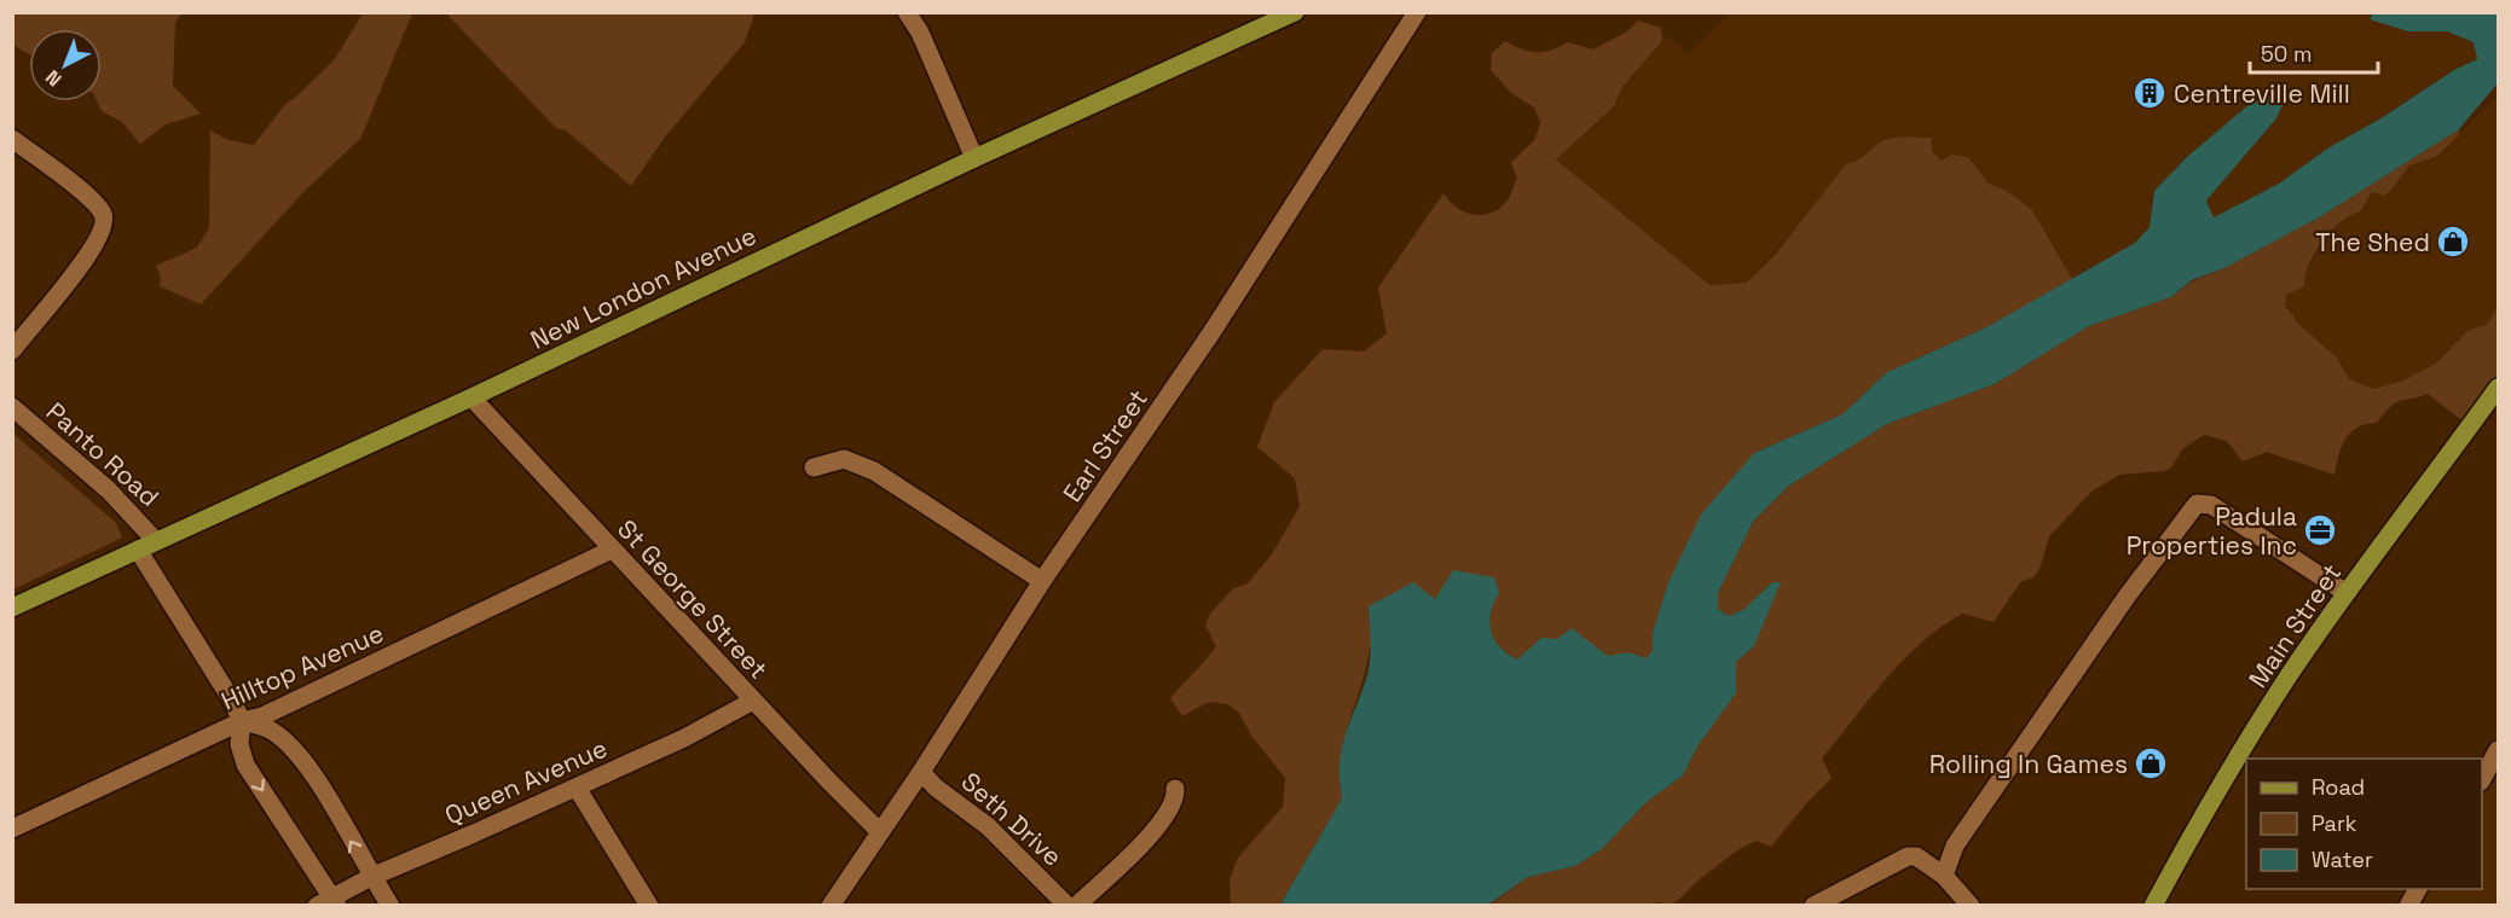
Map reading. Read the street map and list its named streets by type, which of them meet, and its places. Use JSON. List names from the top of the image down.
{
  "streets": {
    "main road": ["New London Avenue", "Main Street"],
    "street": [
      "Earl Street",
      "Panto Road",
      "St George Street",
      "Hilltop Avenue",
      "Queen Avenue",
      "Seth Drive"
    ]
  },
  "crossings": [
    ["New London Avenue", "Panto Road"],
    ["New London Avenue", "St George Street"],
    ["Earl Street", "St George Street"],
    ["Earl Street", "Seth Drive"],
    ["St George Street", "Hilltop Avenue"],
    ["St George Street", "Queen Avenue"]
  ],
  "places": {
    "building": ["Centreville Mill"],
    "shop": ["The Shed", "Rolling In Games"],
    "office": ["Padula Properties Inc"]
  },
  "legend": ["Road", "Park", "Water"],
  "scale_bar": "50 m",
  "north": "bottom left"
}
